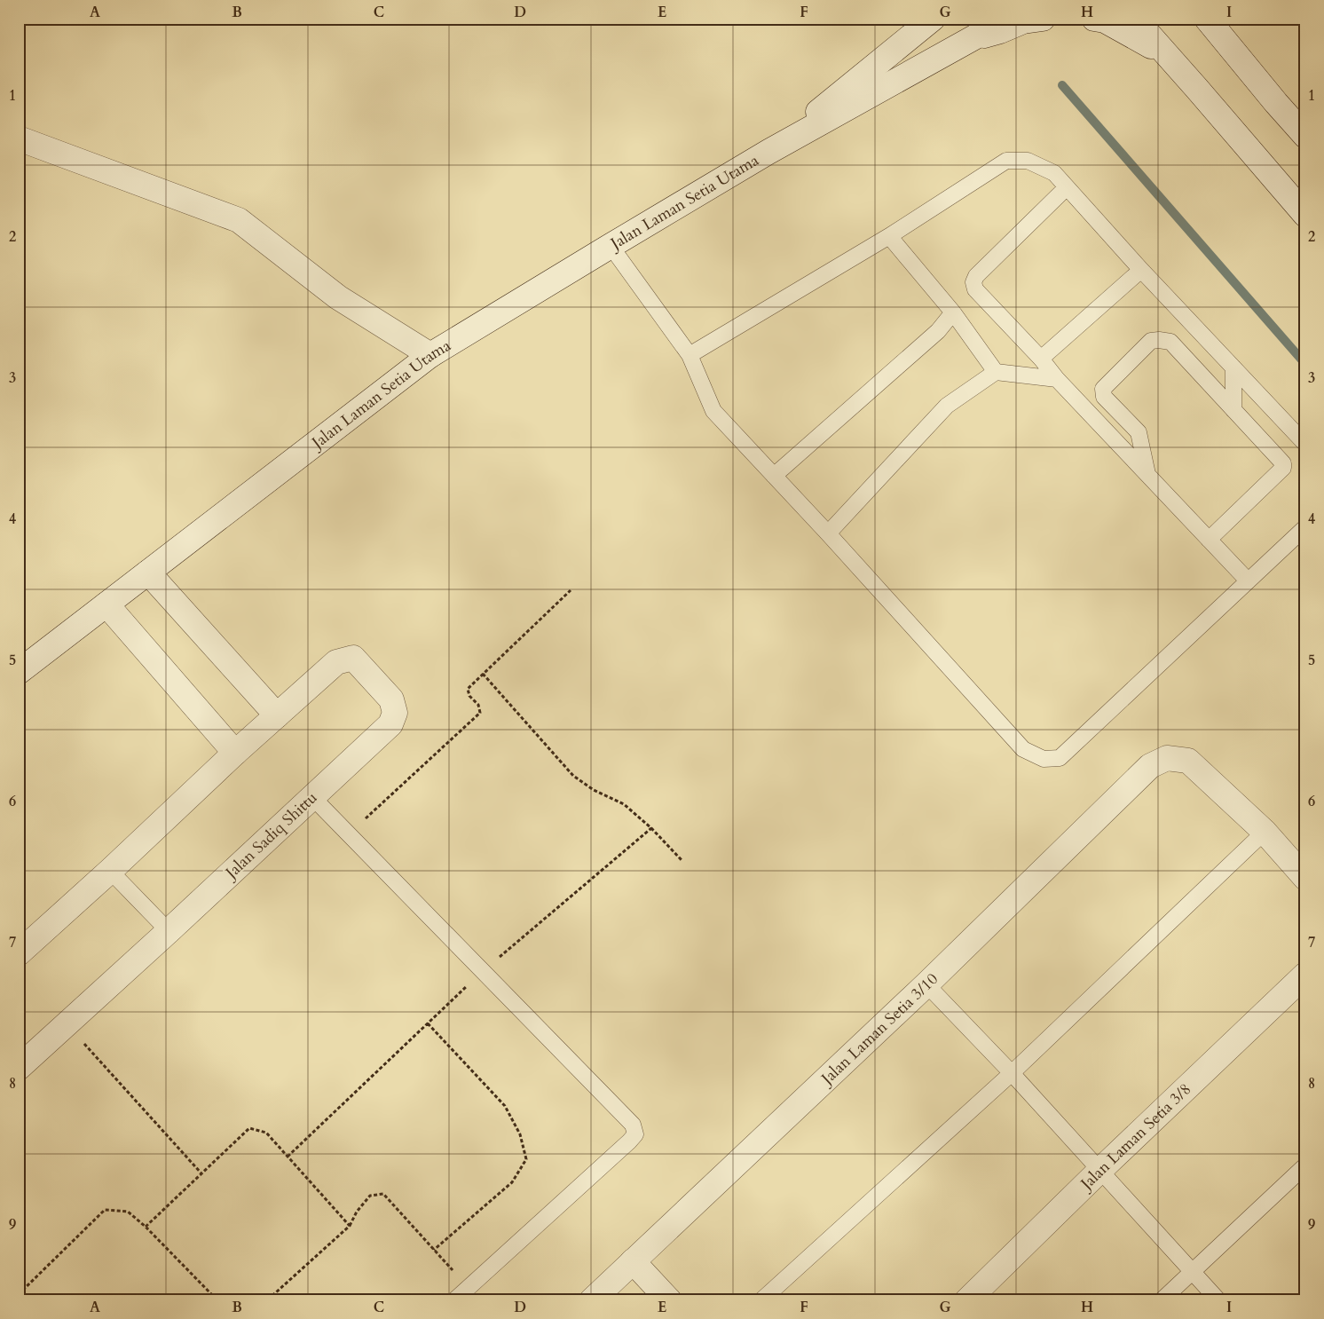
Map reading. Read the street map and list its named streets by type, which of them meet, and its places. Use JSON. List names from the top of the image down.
{
  "streets": {
    "street": [
      "Jalan Laman Setia Utama",
      "Jalan Sadiq Shittu",
      "Jalan Laman Setia 3/10",
      "Jalan Laman Setia 3/8"
    ]
  },
  "grid": {
    "columns": [
      "A",
      "B",
      "C",
      "D",
      "E",
      "F",
      "G",
      "H",
      "I"
    ],
    "rows": [
      "1",
      "2",
      "3",
      "4",
      "5",
      "6",
      "7",
      "8",
      "9"
    ]
  }
}
